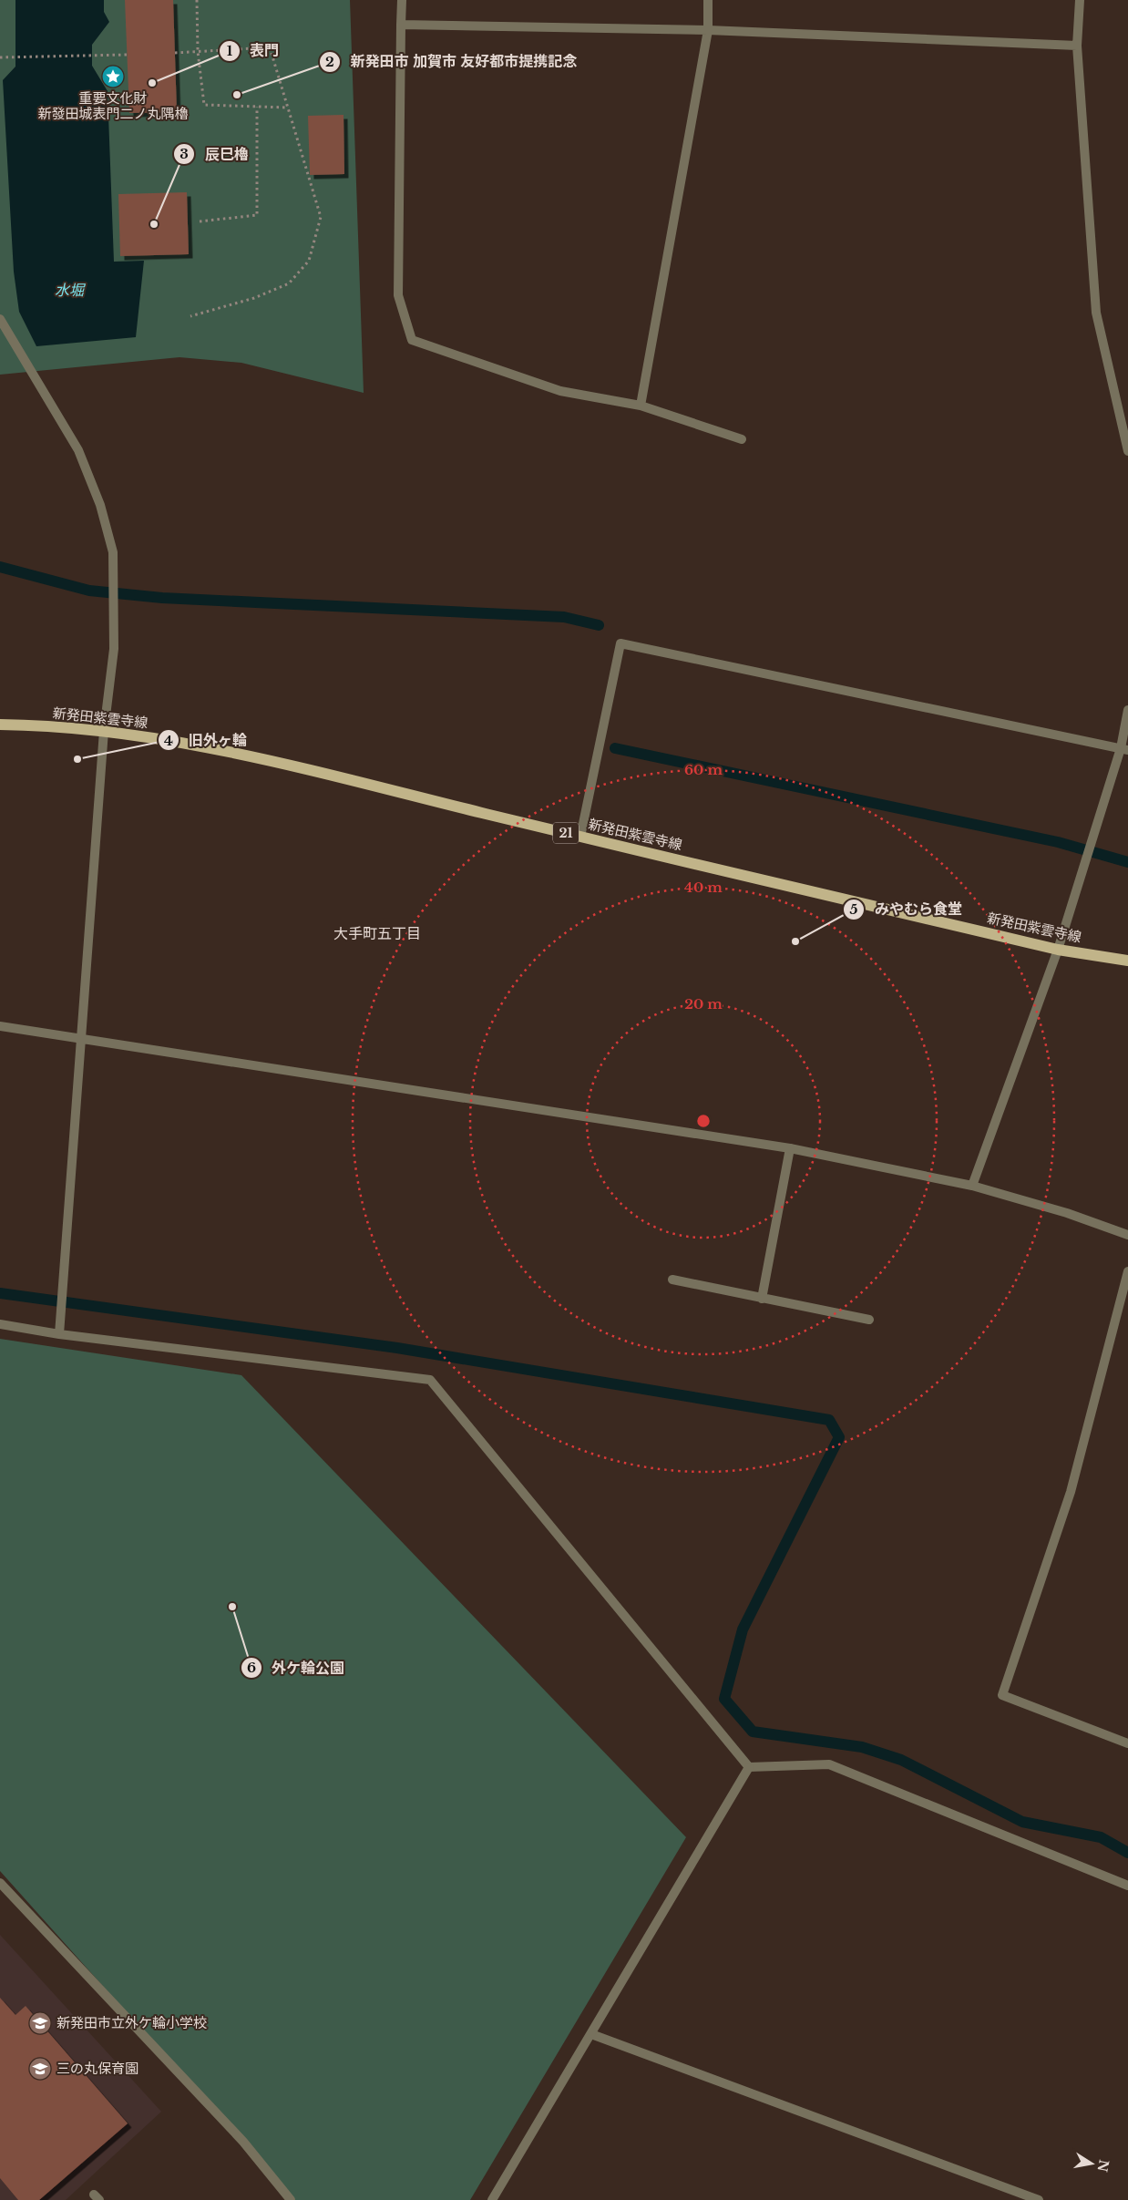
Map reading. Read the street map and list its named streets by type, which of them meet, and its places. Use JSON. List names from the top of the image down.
{
  "streets": {
    "main road": ["新発田紫雲寺線", "21"]
  },
  "districts": ["大手町五丁目"],
  "water": ["水堀"],
  "places": {
    "place": ["重要文化財 新發田城表門二ノ丸隅櫓"],
    "other": [
      "表門",
      "新発田市 加賀市 友好都市提携記念",
      "辰巳櫓",
      "旧外ヶ輪",
      "みやむら食堂",
      "外ケ輪公園"
    ],
    "school or university": ["新発田市立外ケ輪小学校", "三の丸保育園"]
  },
  "north": "right",
  "rings": ["60 m", "40 m", "20 m"]
}
